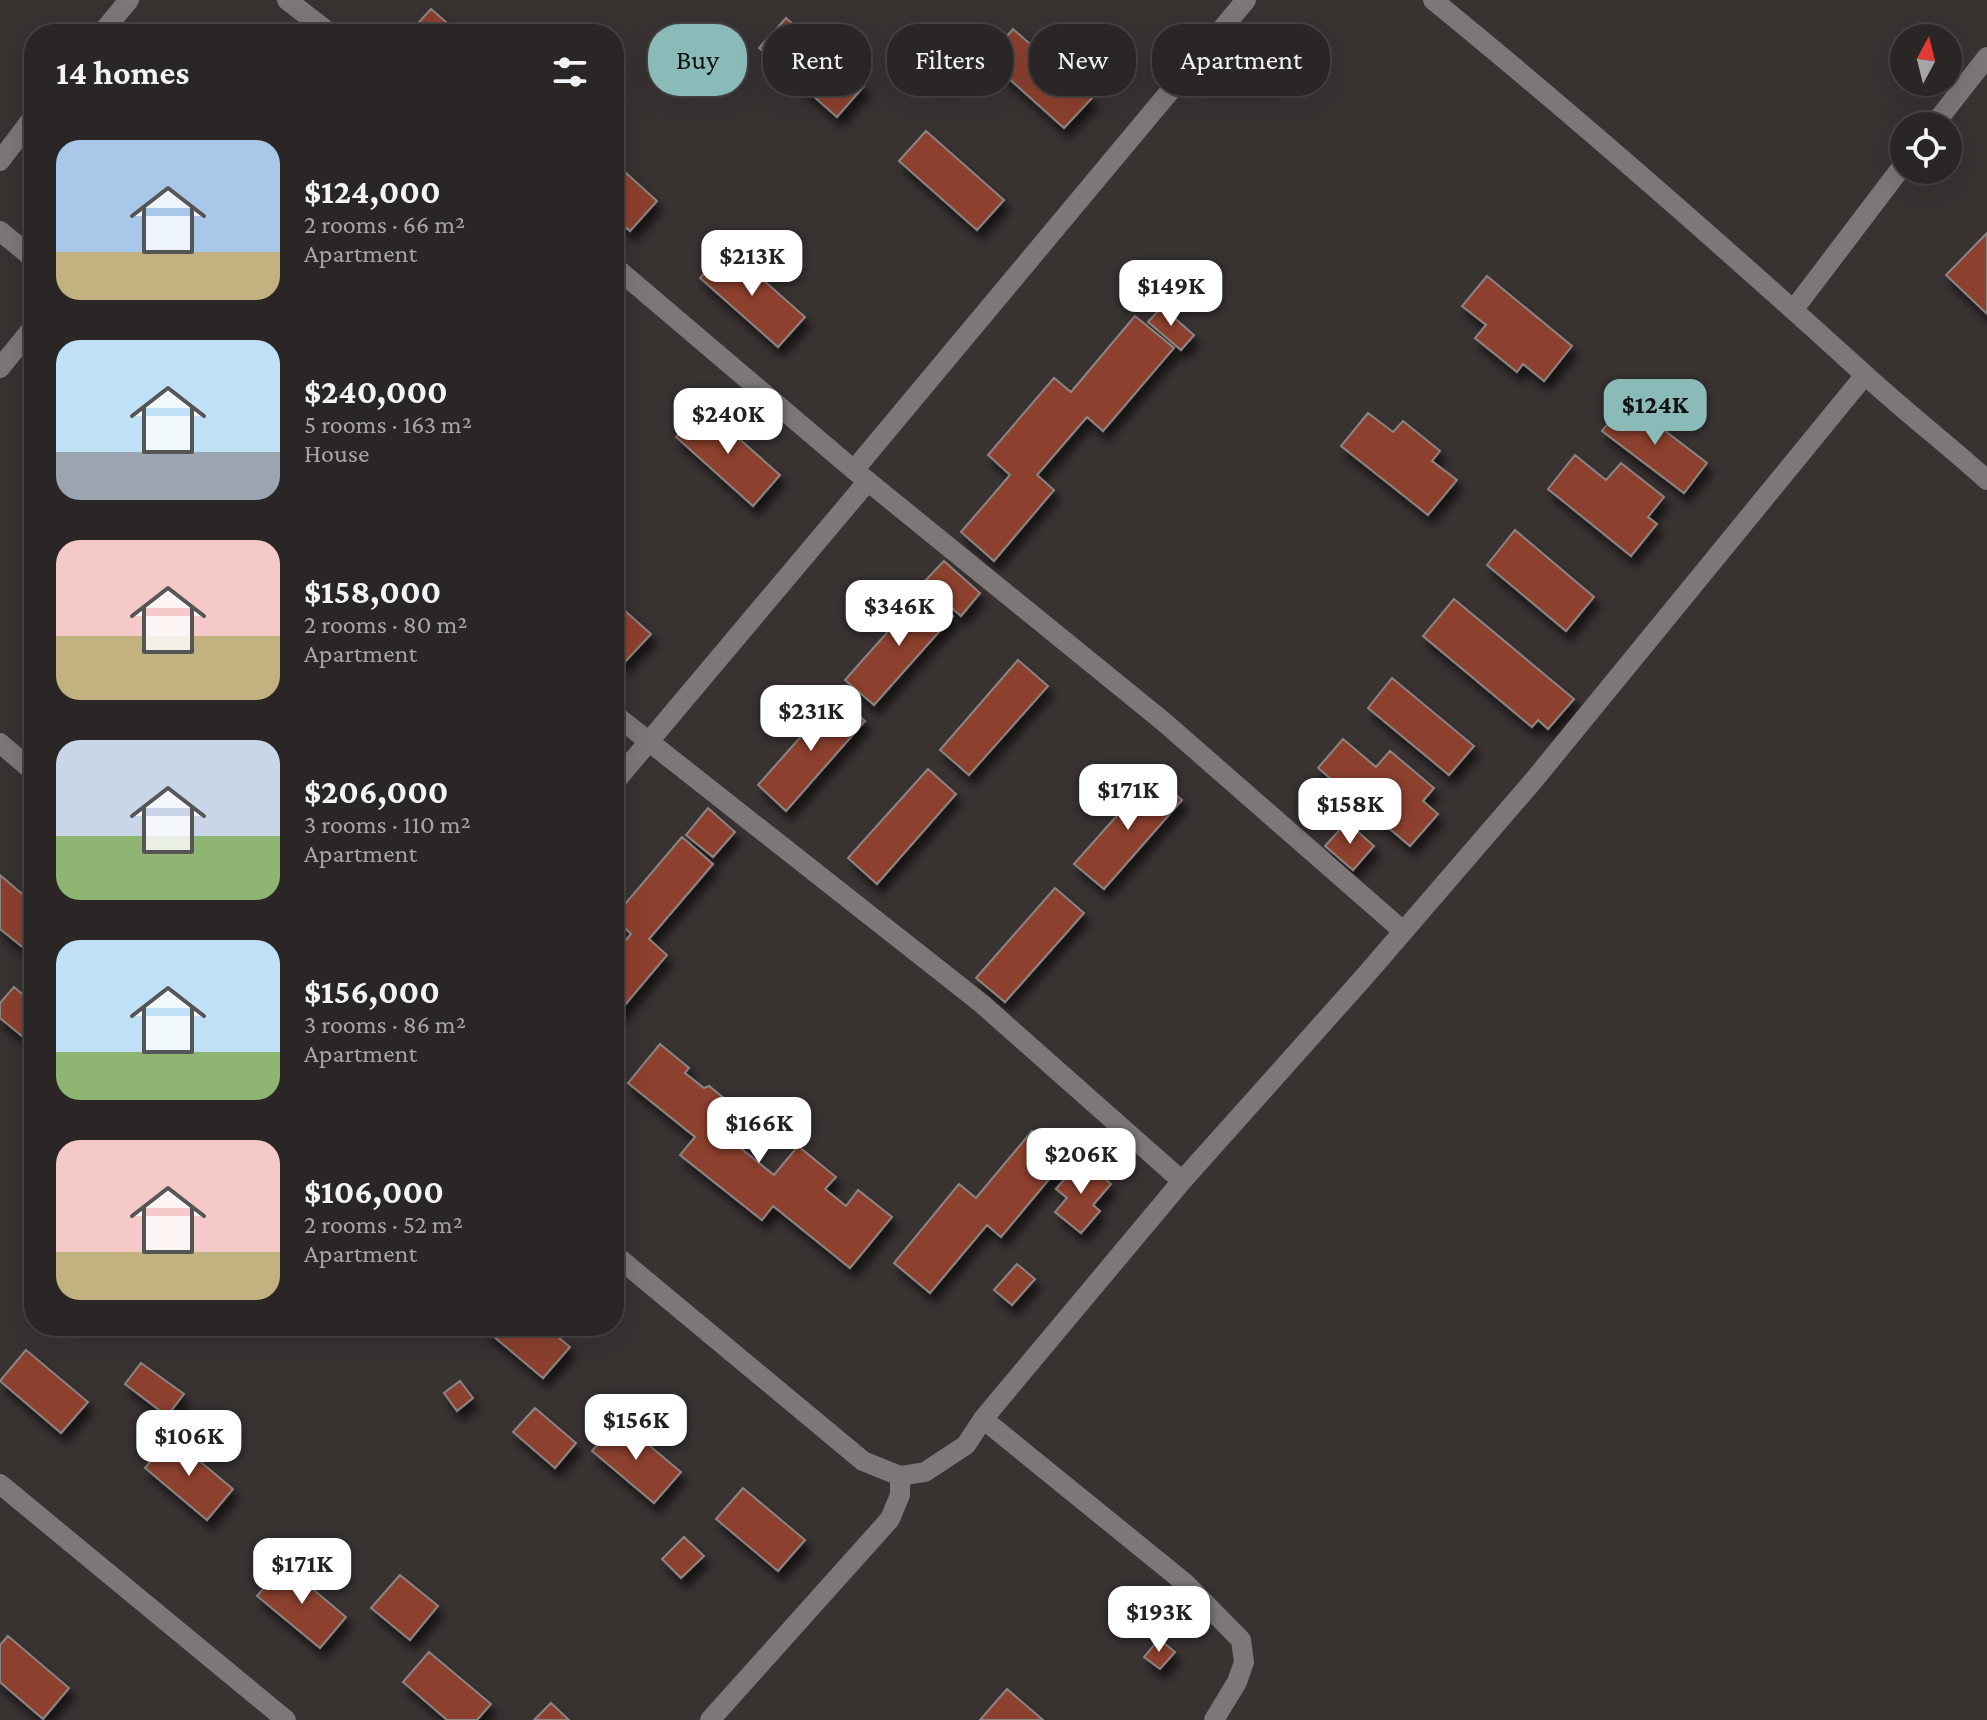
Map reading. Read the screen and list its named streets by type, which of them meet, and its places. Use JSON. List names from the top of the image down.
{
  "north": "top",
  "page": {
    "chip": [
      "Buy",
      "Rent",
      "Filters",
      "New",
      "Apartment"
    ],
    "heading": "14 homes",
    "list": [
      {
        "name": "$124,000",
        "note": "2 rooms · 66 m² · Apartment"
      },
      {
        "name": "$240,000",
        "note": "5 rooms · 163 m² · House"
      },
      {
        "name": "$158,000",
        "note": "2 rooms · 80 m² · Apartment"
      },
      {
        "name": "$206,000",
        "note": "3 rooms · 110 m² · Apartment"
      },
      {
        "name": "$156,000",
        "note": "3 rooms · 86 m² · Apartment"
      },
      {
        "name": "$106,000",
        "note": "2 rooms · 52 m² · Apartment"
      }
    ],
    "price": [
      "$213K",
      "$149K",
      "$124K",
      "$240K",
      "$346K",
      "$231K",
      "$171K",
      "$158K",
      "$166K",
      "$206K",
      "$156K",
      "$106K",
      "$171K",
      "$193K"
    ]
  }
}
